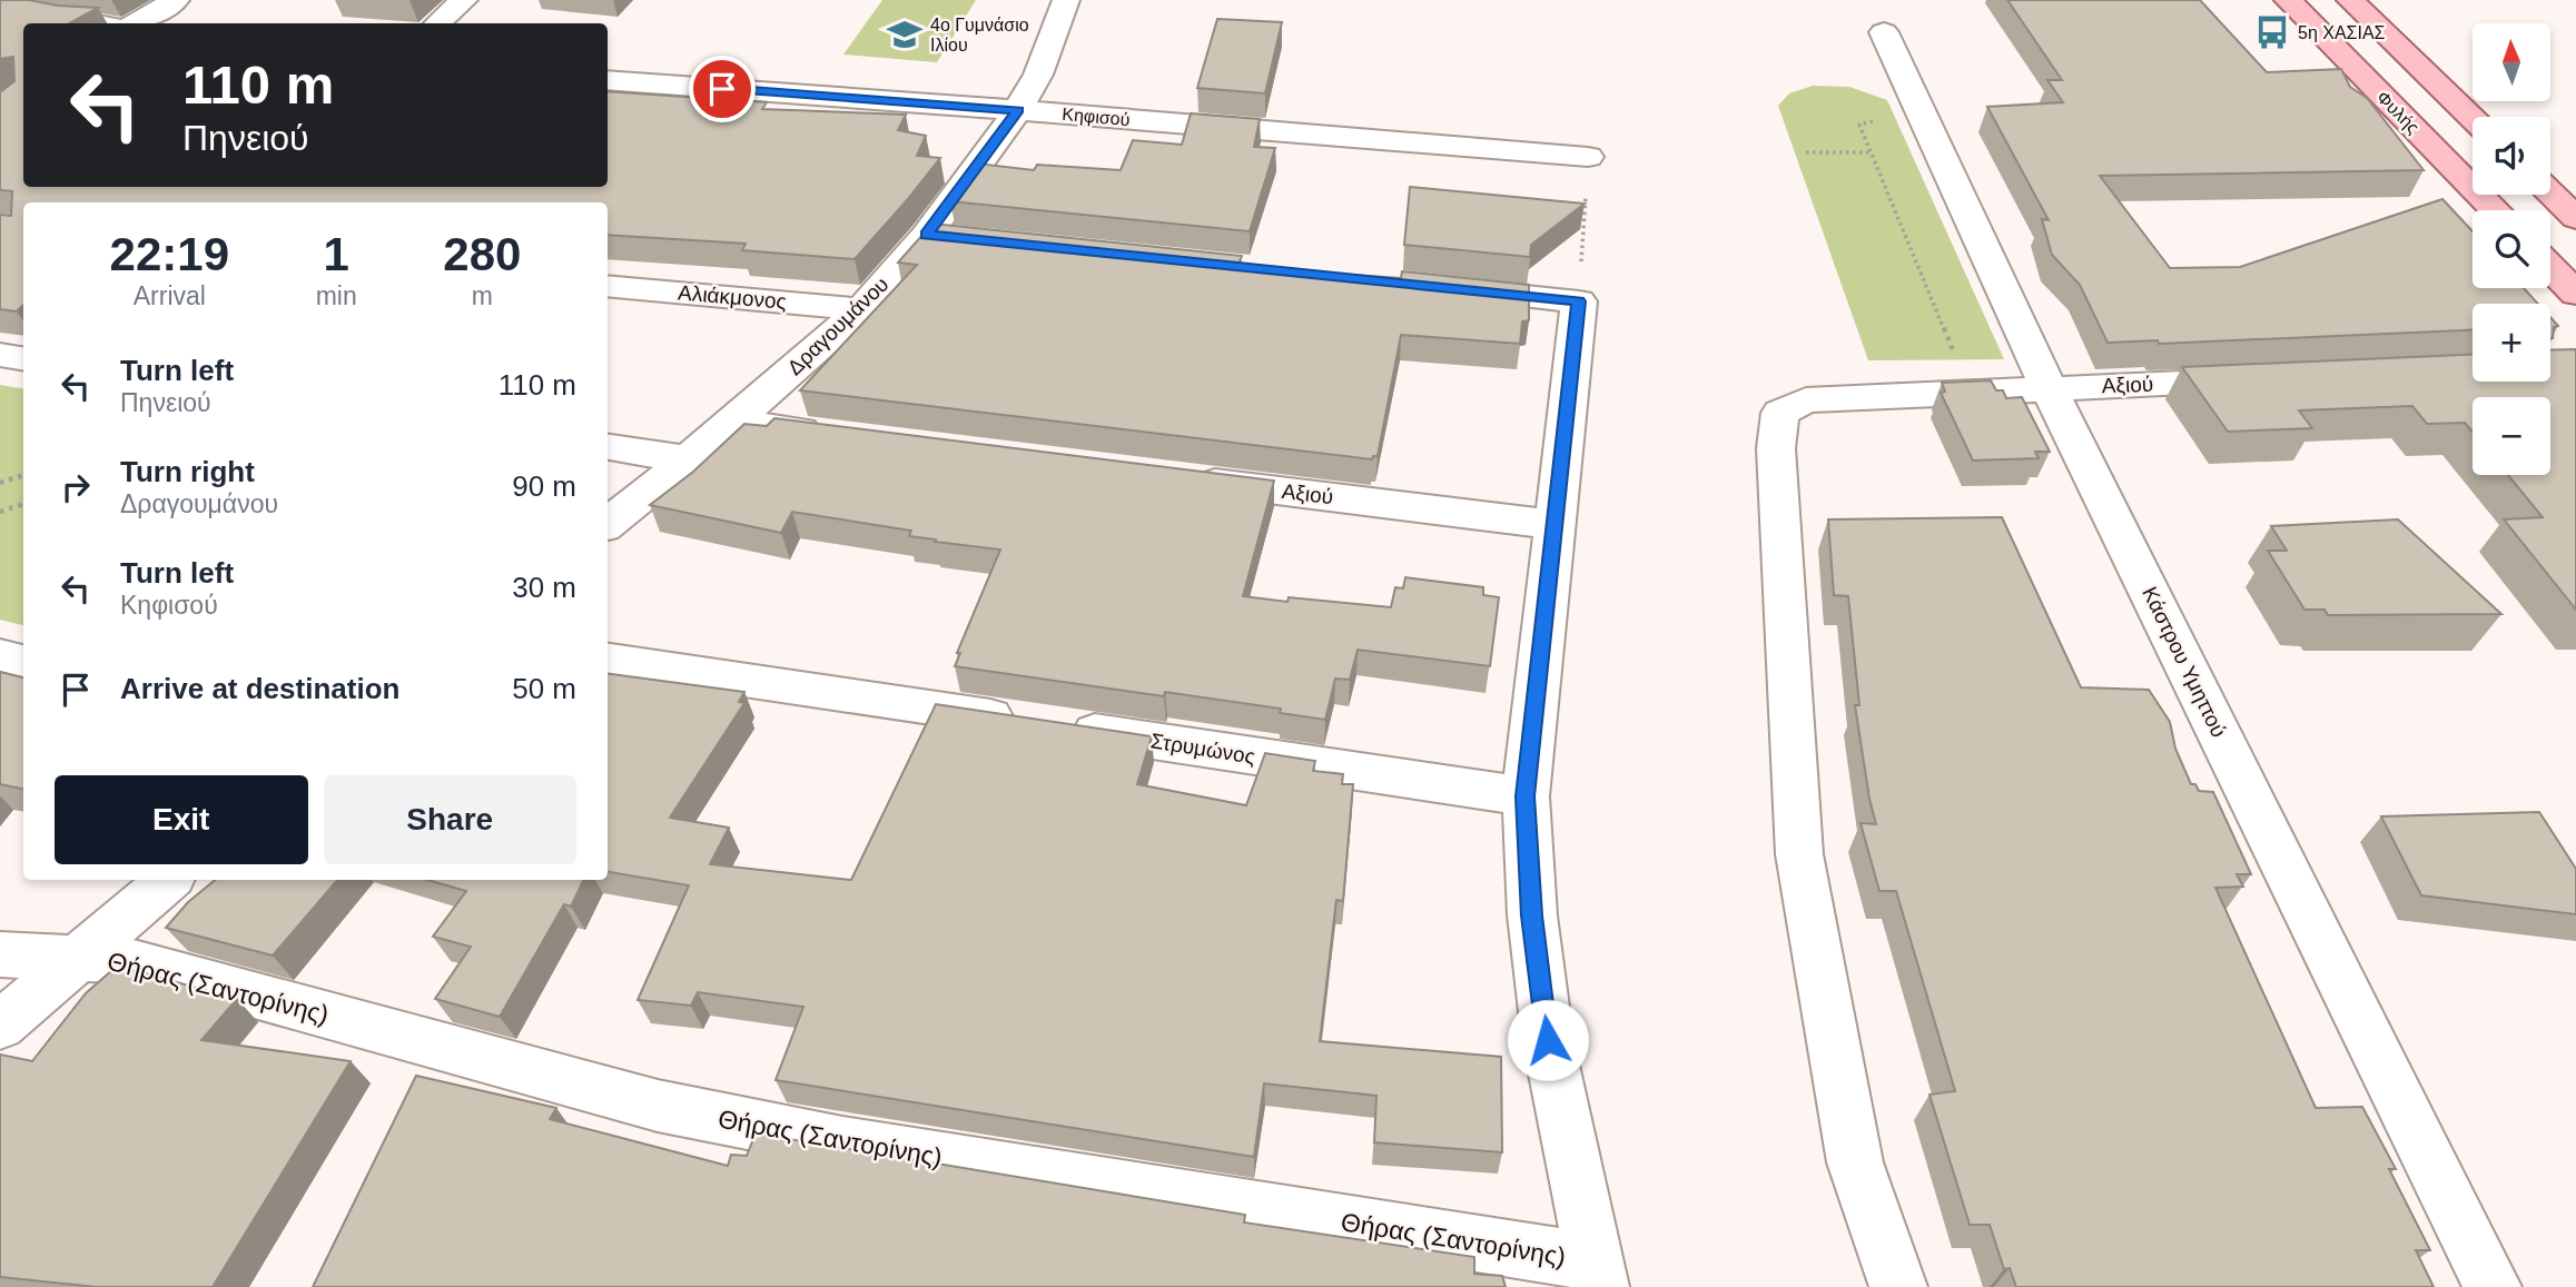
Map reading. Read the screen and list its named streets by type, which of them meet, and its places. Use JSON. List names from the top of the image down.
{
  "streets": {
    "main road": ["Φυλής"],
    "street": [
      "Κηφισού",
      "Αλιάκμονος",
      "Δραγουμάνου",
      "Αξιού",
      "Κάστρου Υμηττού",
      "Στρυμώνος",
      "Θήρας (Σαντορίνης)"
    ]
  },
  "crossings": [
    ["Κηφισού", "Δραγουμάνου"],
    ["Αλιάκμονος", "Δραγουμάνου"],
    ["Αξιού", "Κάστρου Υμηττού"]
  ],
  "places": {
    "bus stop": ["5η ΧΑΣΙΑΣ"],
    "school or university": ["4ο Γυμνάσιο Ιλίου"]
  },
  "north": "top",
  "page": {
    "map_buttons": ["+", "−"],
    "turn": ["110 m", "Πηνειού"],
    "eta": [
      "22:19",
      "Arrival",
      "1",
      "min",
      "280",
      "m"
    ],
    "list": [
      {
        "name": "Turn left",
        "note": "Πηνειού",
        "value": "110 m"
      },
      {
        "name": "Turn right",
        "note": "Δραγουμάνου",
        "value": "90 m"
      },
      {
        "name": "Turn left",
        "note": "Κηφισού",
        "value": "30 m"
      },
      {
        "name": "Arrive at destination",
        "value": "50 m"
      }
    ],
    "buttons": ["Exit", "Share"]
  }
}
